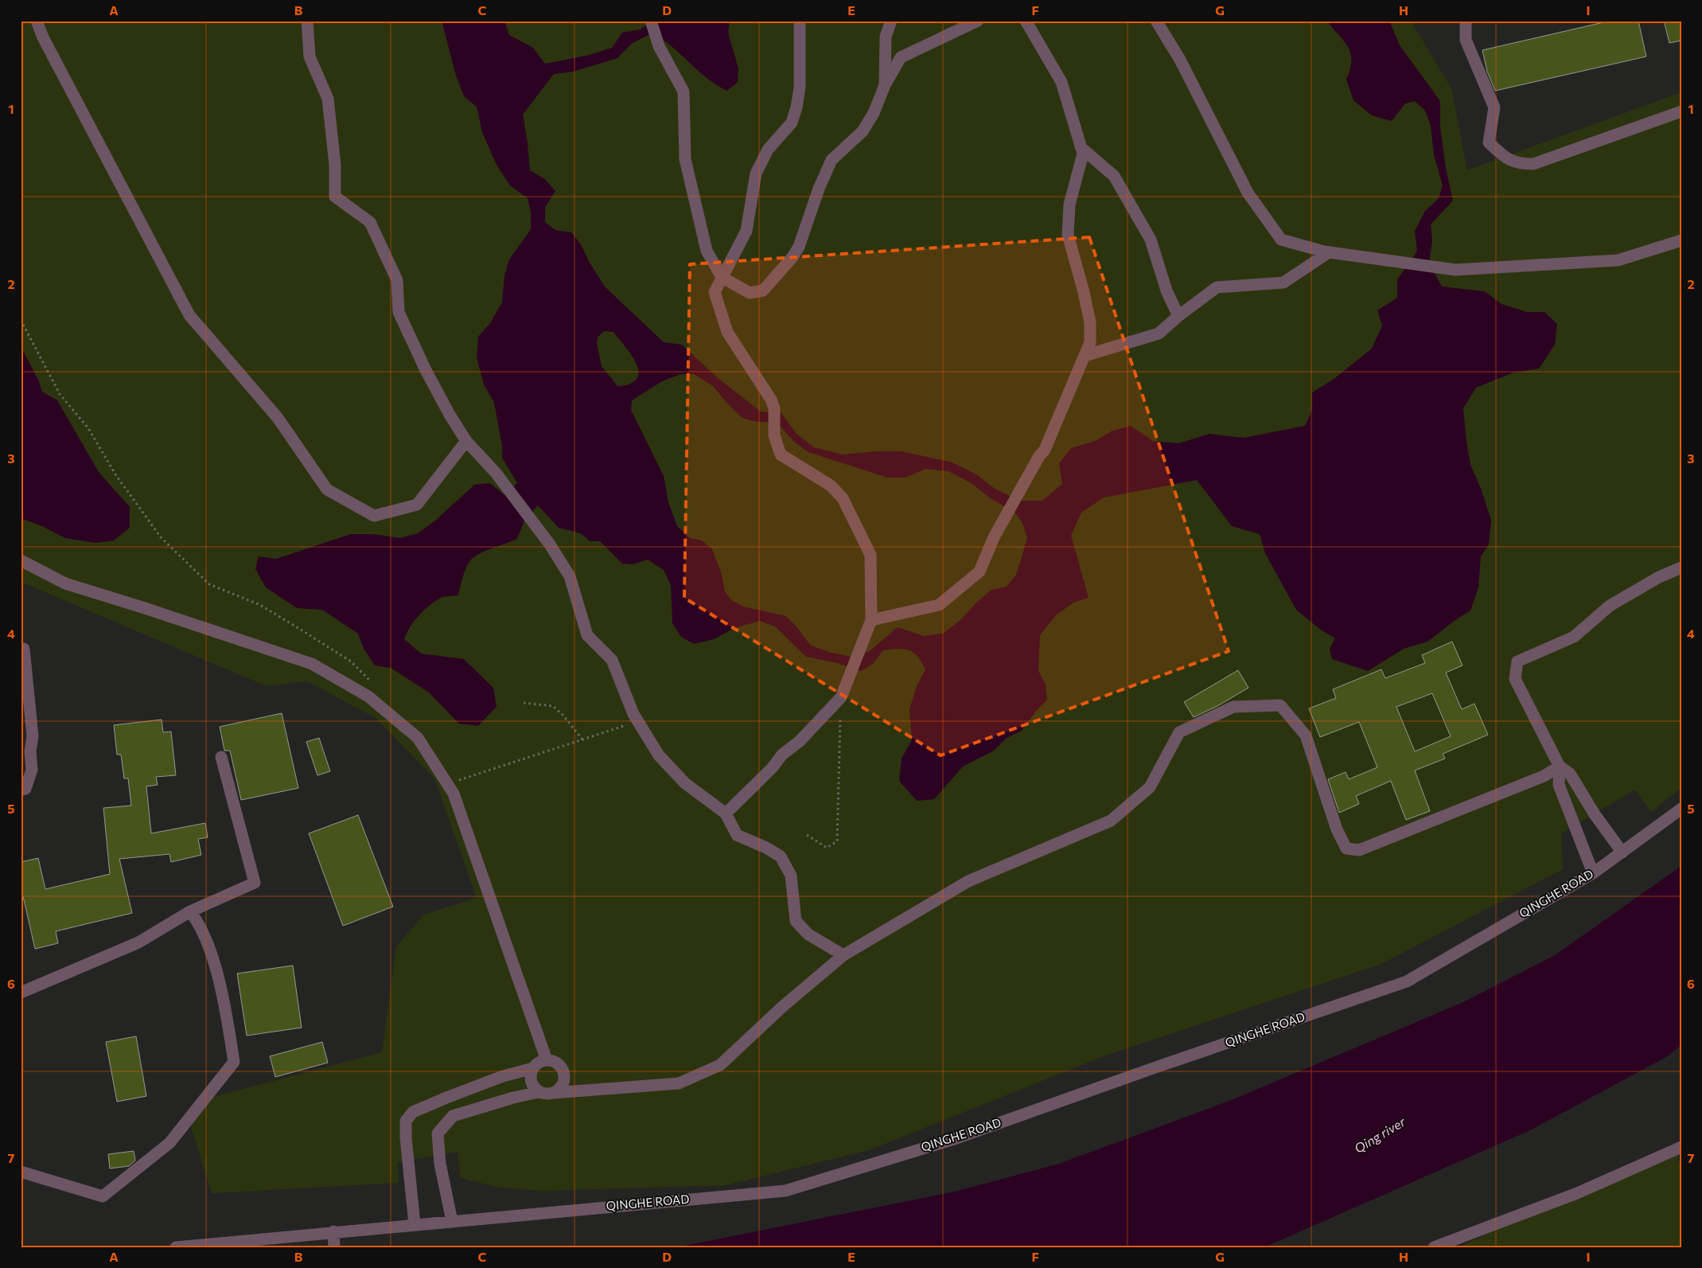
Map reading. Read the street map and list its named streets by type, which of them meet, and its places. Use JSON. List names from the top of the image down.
{
  "streets": {
    "street": ["QINGHE ROAD"]
  },
  "water": ["Qing river"],
  "grid": {
    "columns": [
      "A",
      "B",
      "C",
      "D",
      "E",
      "F",
      "G",
      "H",
      "I"
    ],
    "rows": [
      "1",
      "2",
      "3",
      "4",
      "5",
      "6",
      "7"
    ]
  }
}
